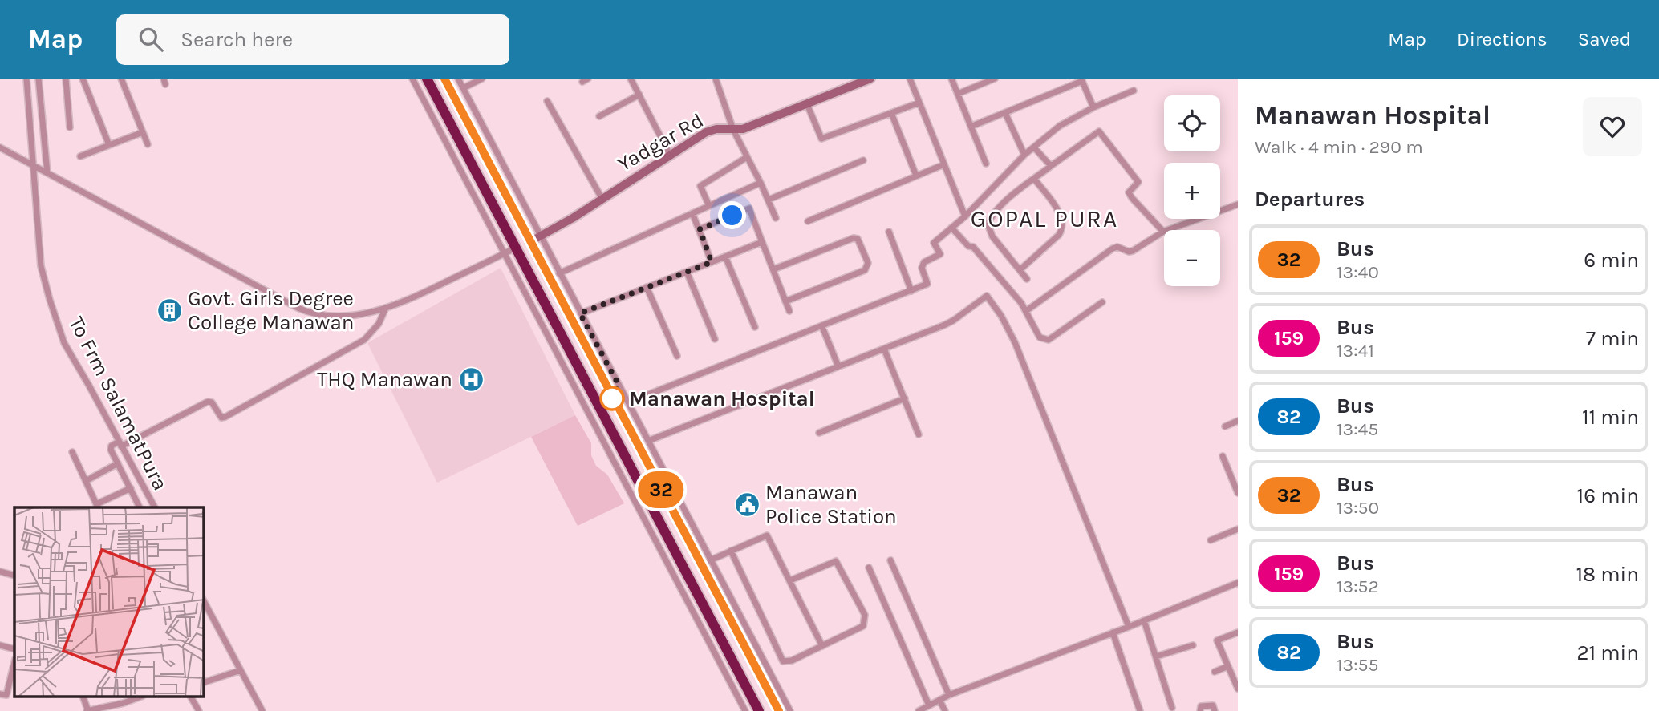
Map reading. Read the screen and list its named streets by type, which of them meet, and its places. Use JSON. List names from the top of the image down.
{
  "streets": {
    "street": ["Yadgar Rd", "To Frm SalamatPura"]
  },
  "districts": ["GOPAL PURA"],
  "places": {
    "building": ["Govt. Girls Degree College Manawan"],
    "hospital": ["THQ Manawan"],
    "other": ["Manawan Hospital"],
    "public building": ["Manawan Police Station"]
  },
  "lines": ["bus line 32"],
  "page": {
    "header": "Map",
    "search": "Search here",
    "nav": ["Map", "Directions", "Saved"],
    "on_map": "32",
    "heading": [
      ["Manawan Hospital", "Walk · 4 min · 290 m"],
      "Departures"
    ],
    "map_buttons": ["+", "−"],
    "list": [
      {
        "mark": "32",
        "name": "Bus",
        "note": "13:40",
        "value": "6 min"
      },
      {
        "mark": "159",
        "name": "Bus",
        "note": "13:41",
        "value": "7 min"
      },
      {
        "mark": "82",
        "name": "Bus",
        "note": "13:45",
        "value": "11 min"
      },
      {
        "mark": "32",
        "name": "Bus",
        "note": "13:50",
        "value": "16 min"
      },
      {
        "mark": "159",
        "name": "Bus",
        "note": "13:52",
        "value": "18 min"
      },
      {
        "mark": "82",
        "name": "Bus",
        "note": "13:55",
        "value": "21 min"
      }
    ]
  }
}
